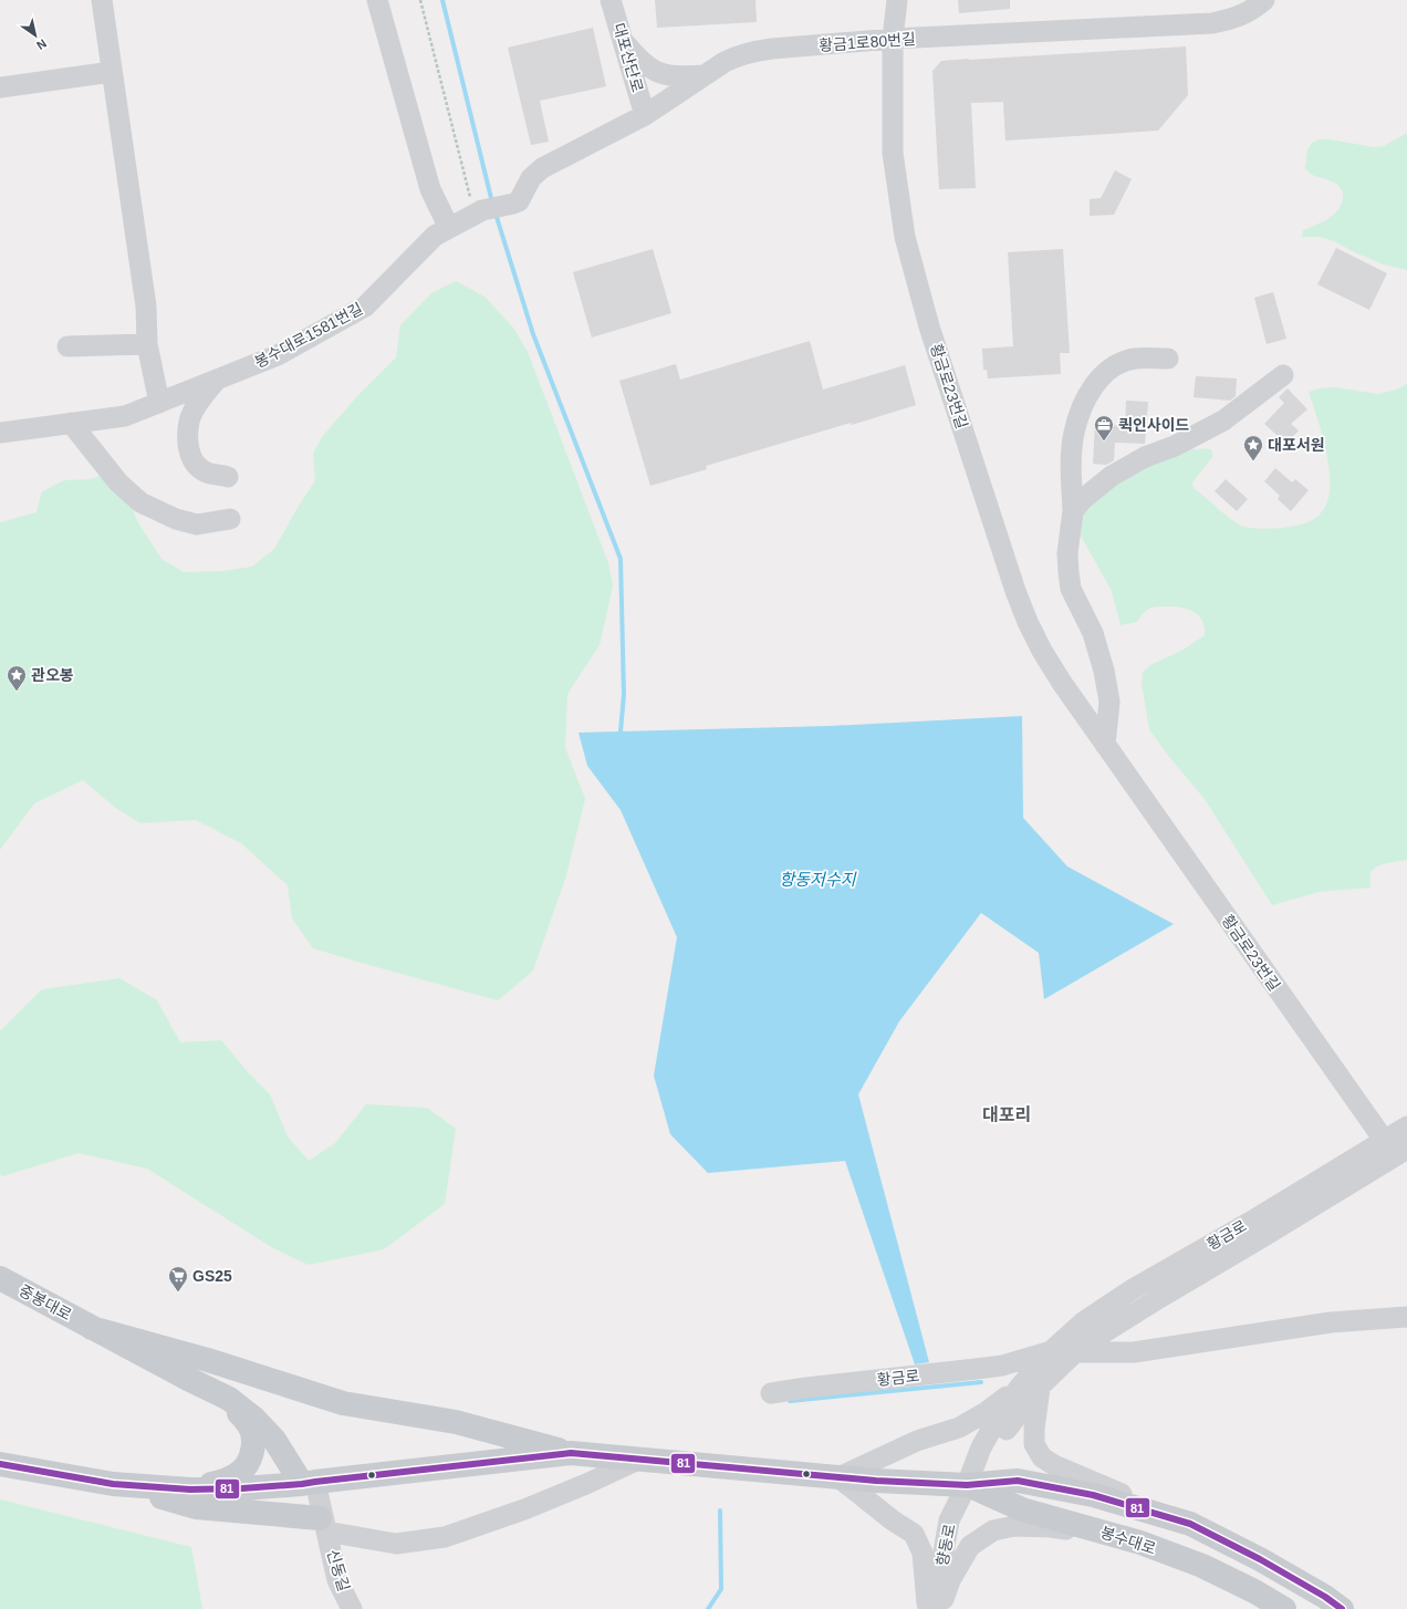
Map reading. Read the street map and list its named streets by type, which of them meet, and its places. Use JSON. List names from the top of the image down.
{
  "streets": {
    "main road": ["중봉대로", "봉수대로"],
    "street": [
      "황금1로80번길",
      "대포산단로",
      "봉수대로1581번길",
      "황금로23번길",
      "황금로",
      "향동로",
      "신동길"
    ]
  },
  "crossings": [
    ["황금1로80번길", "대포산단로"],
    ["황금1로80번길", "봉수대로1581번길"],
    ["황금1로80번길", "황금로23번길"],
    ["황금로23번길", "황금로"],
    ["황금로", "봉수대로"],
    ["황금로", "향동로"],
    ["봉수대로", "향동로"],
    ["봉수대로", "신동길"]
  ],
  "districts": ["대포리"],
  "water": ["항동저수지"],
  "places": {
    "office": ["퀵인사이드"],
    "place": ["대포서원", "관오봉"],
    "supermarket": ["GS25"]
  },
  "lines": ["transit line 81"],
  "north": "bottom right"
}
